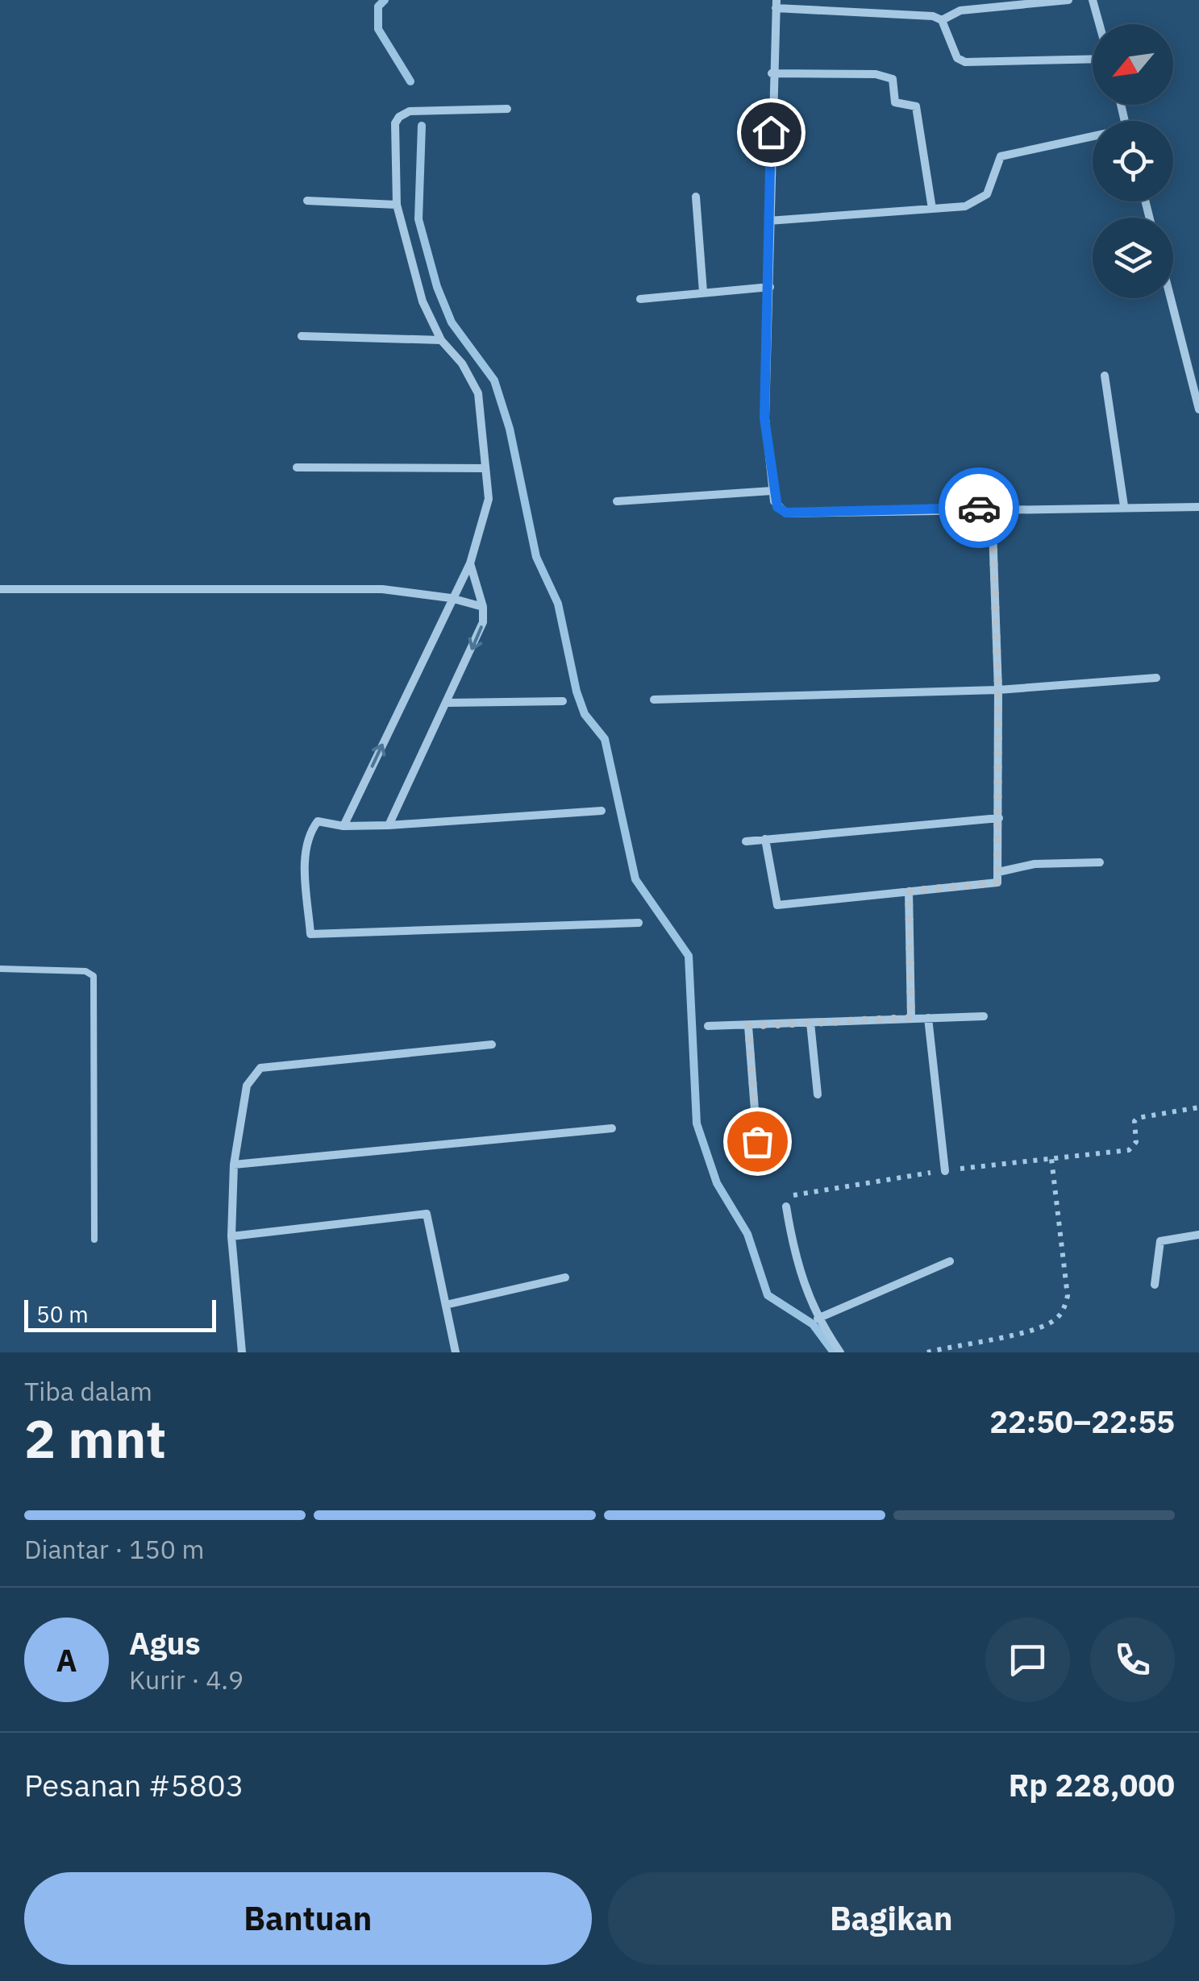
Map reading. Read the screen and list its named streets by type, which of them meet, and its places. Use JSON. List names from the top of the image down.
{
  "scale_bar": "50 m",
  "north": "bottom left",
  "page": {
    "scale": "50 m",
    "heading": ["2 mnt", "Tiba dalam", "22:50–22:55"],
    "panel": [
      "Agus",
      "Kurir · 4.9",
      "Pesanan #5803",
      "Rp 228,000"
    ],
    "bar": "Diantar · 150 m",
    "round": "A",
    "buttons": ["Bantuan", "Bagikan"]
  }
}
